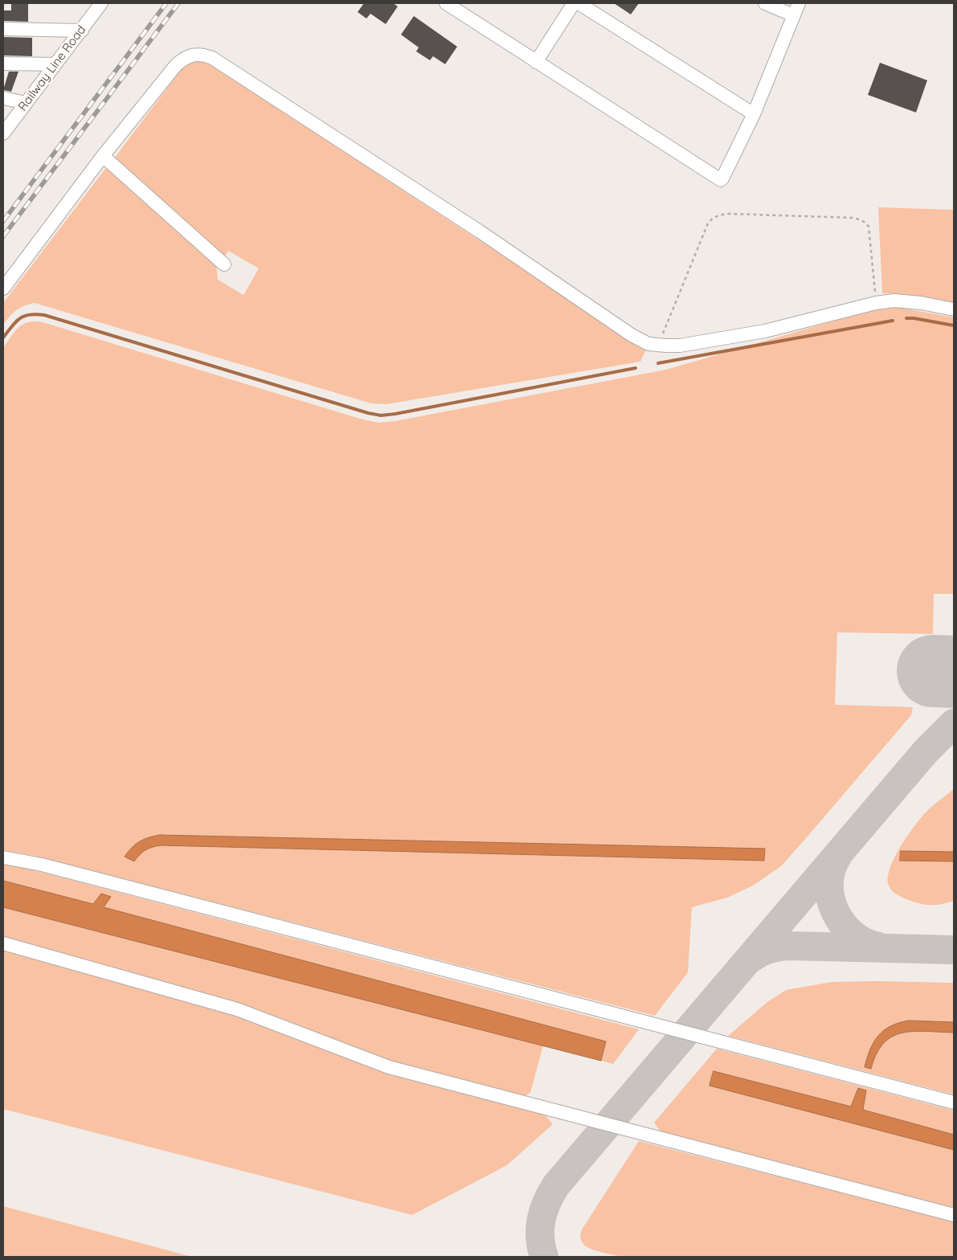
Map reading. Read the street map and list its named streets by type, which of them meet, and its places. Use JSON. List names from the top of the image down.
{
  "streets": {
    "street": ["Railway Line Road"]
  }
}
